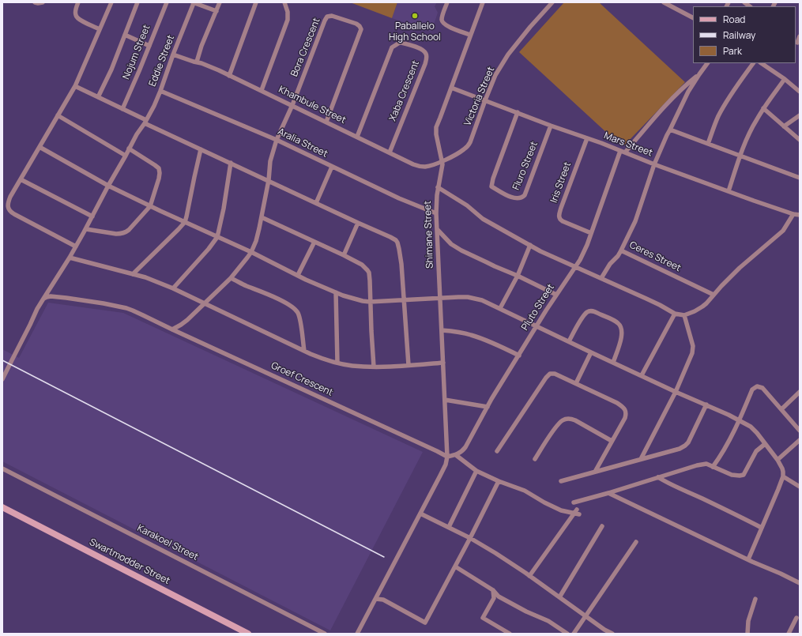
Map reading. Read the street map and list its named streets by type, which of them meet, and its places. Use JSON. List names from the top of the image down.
{
  "streets": {
    "main road": ["Swartmodder Street"],
    "street": [
      "Bora Crescent",
      "Nojum Street",
      "Eddie Street",
      "Xaba Crescent",
      "Victoria Street",
      "Khambule Street",
      "Aralia Street",
      "Mars Street",
      "Fluro Street",
      "Iris Street",
      "Shimane Street",
      "Ceres Street",
      "Pluto Street",
      "Groef Crescent",
      "Karakoel Street"
    ]
  },
  "crossings": [
    ["Bora Crescent", "Khambule Street"],
    ["Eddie Street", "Khambule Street"],
    ["Eddie Street", "Aralia Street"],
    ["Eddie Street", "Groef Crescent"],
    ["Xaba Crescent", "Khambule Street"],
    ["Victoria Street", "Khambule Street"],
    ["Victoria Street", "Mars Street"],
    ["Victoria Street", "Shimane Street"],
    ["Khambule Street", "Shimane Street"],
    ["Aralia Street", "Shimane Street"],
    ["Mars Street", "Fluro Street"],
    ["Mars Street", "Iris Street"],
    ["Mars Street", "Shimane Street"],
    ["Mars Street", "Ceres Street"],
    ["Mars Street", "Pluto Street"],
    ["Iris Street", "Pluto Street"],
    ["Shimane Street", "Groef Crescent"]
  ],
  "places": ["Paballelo High School"],
  "legend": ["Road", "Railway", "Park"]
}
